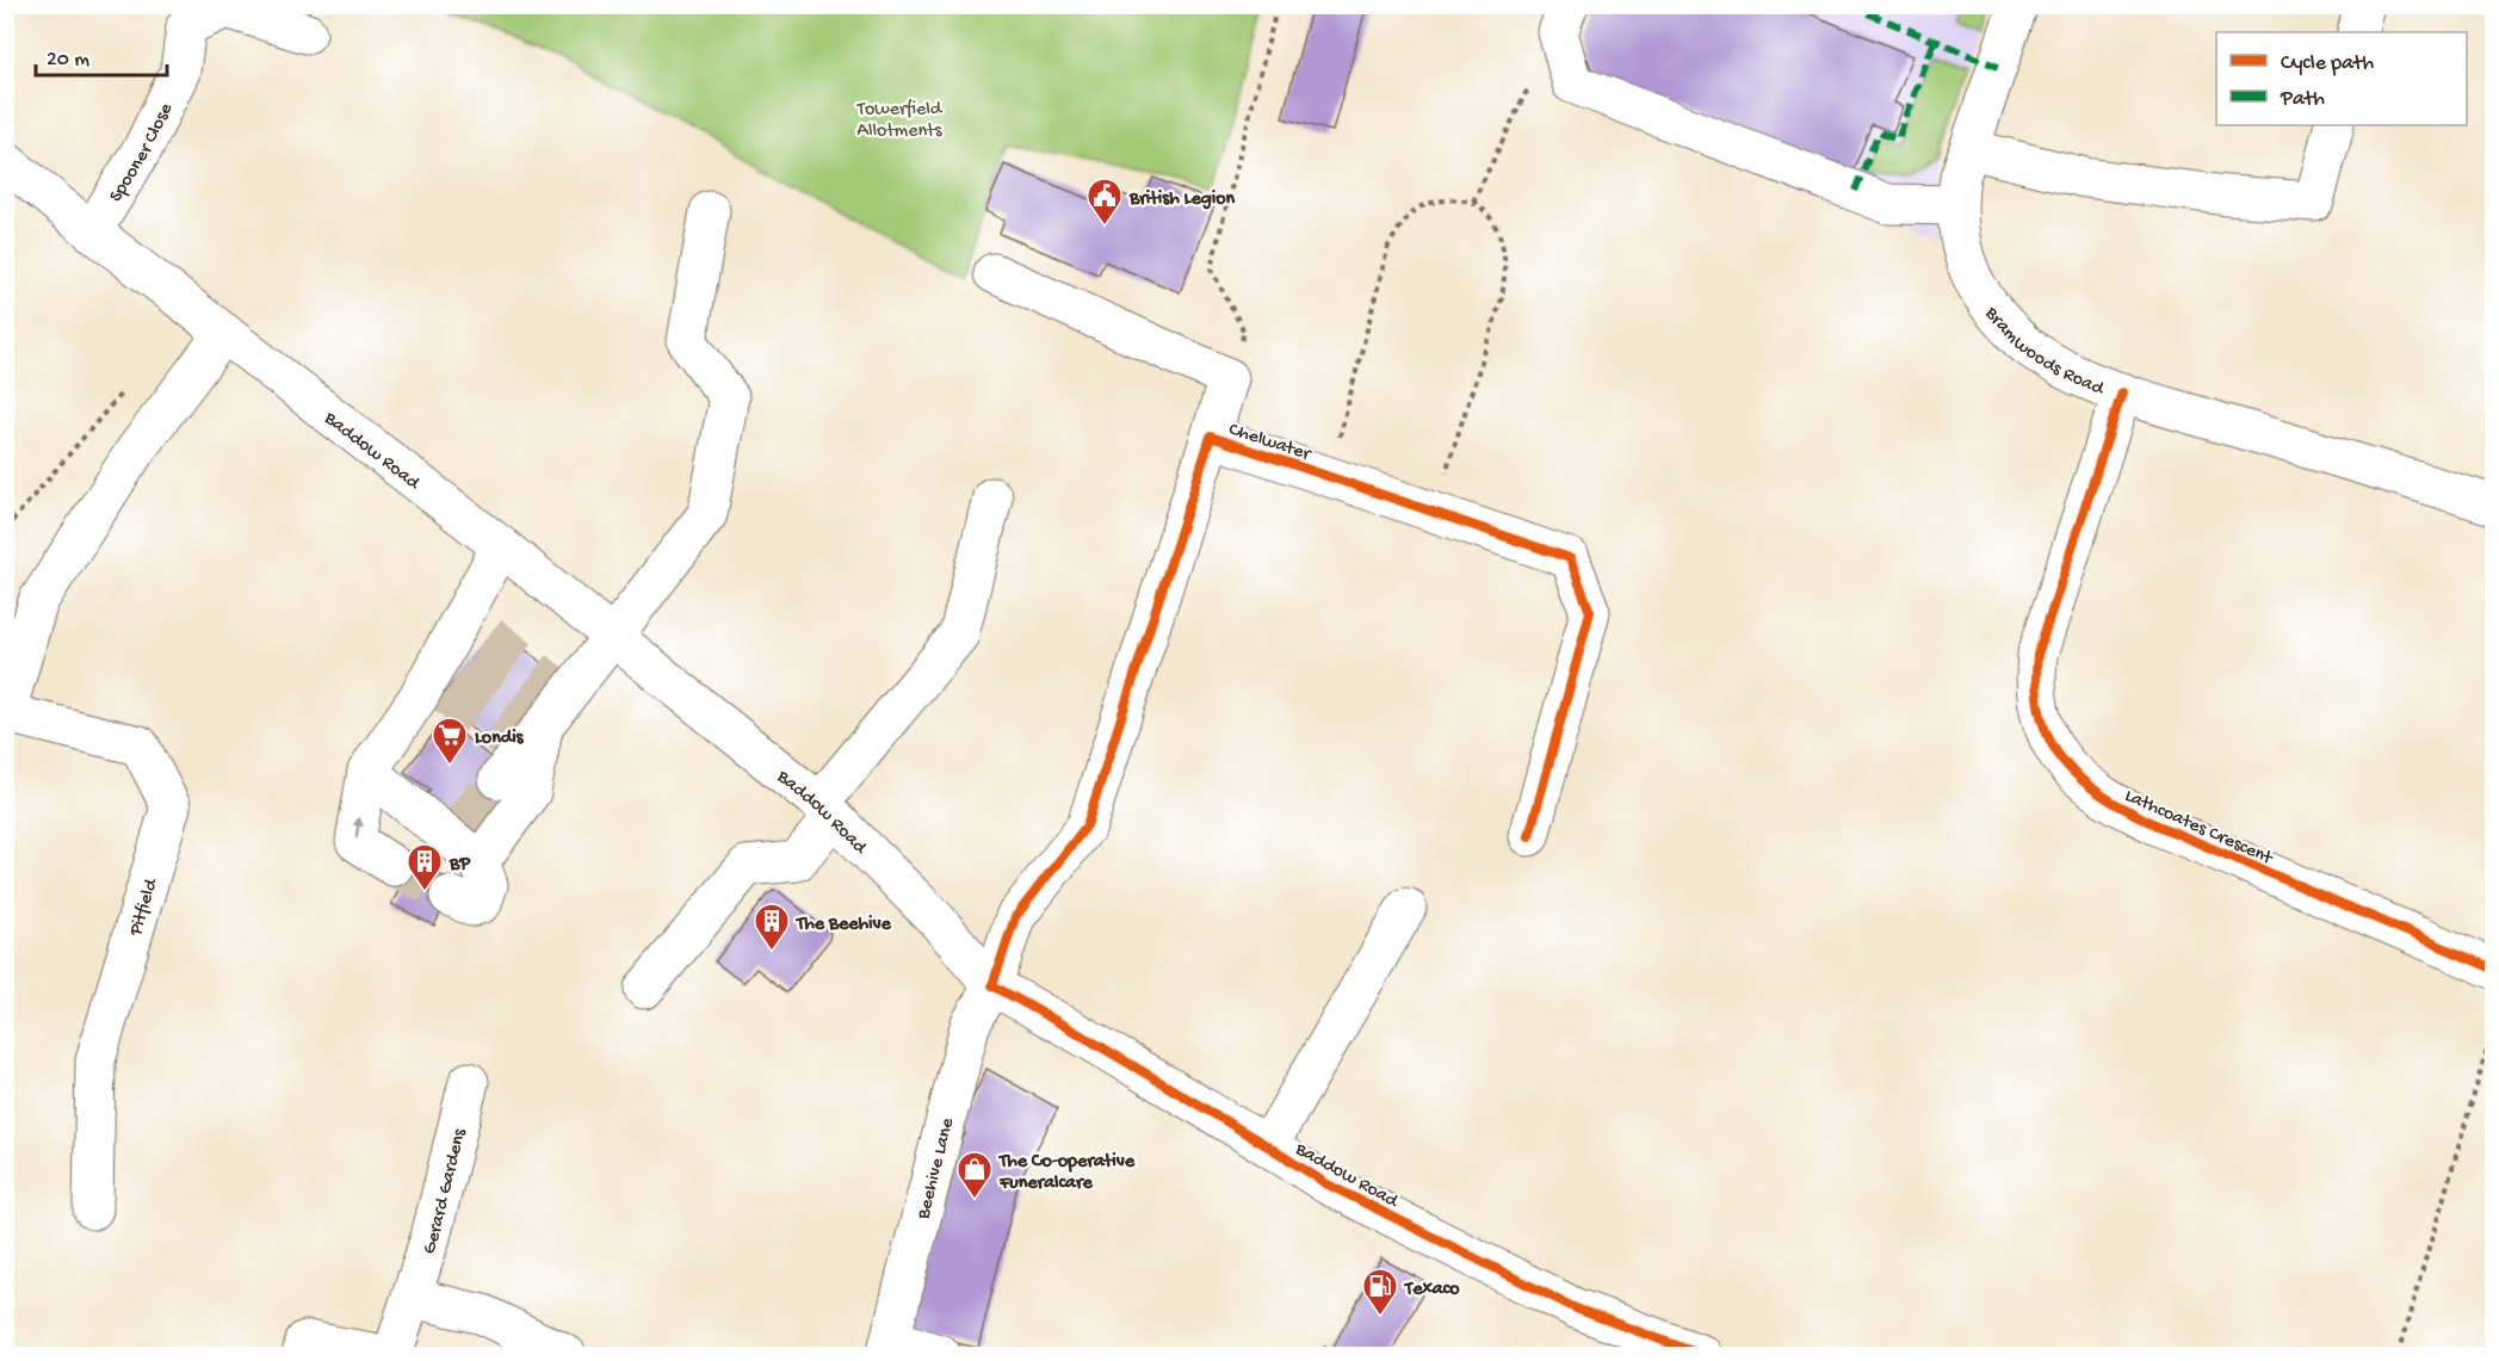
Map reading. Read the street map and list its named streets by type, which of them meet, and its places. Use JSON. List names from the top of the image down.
{
  "streets": {
    "street": [
      "Spooner Close",
      "Bramwoods Road",
      "Chelwater",
      "Baddow Road",
      "Lathcoates Crescent",
      "Pitfield",
      "Beehive Lane",
      "Gerard Gardens"
    ]
  },
  "crossings": [
    ["Spooner Close", "Baddow Road"],
    ["Bramwoods Road", "Lathcoates Crescent"],
    ["Chelwater", "Baddow Road"],
    ["Chelwater", "Beehive Lane"],
    ["Baddow Road", "Pitfield"],
    ["Baddow Road", "Beehive Lane"]
  ],
  "parks": ["Towerfield Allotments"],
  "places": {
    "public building": ["British Legion"],
    "supermarket": ["Londis"],
    "building": ["BP", "The Beehive"],
    "shop": ["The Co-operative Funeralcare"],
    "fuel station": ["Texaco"]
  },
  "legend": ["Cycle path", "Path"],
  "scale_bar": "20 m"
}
